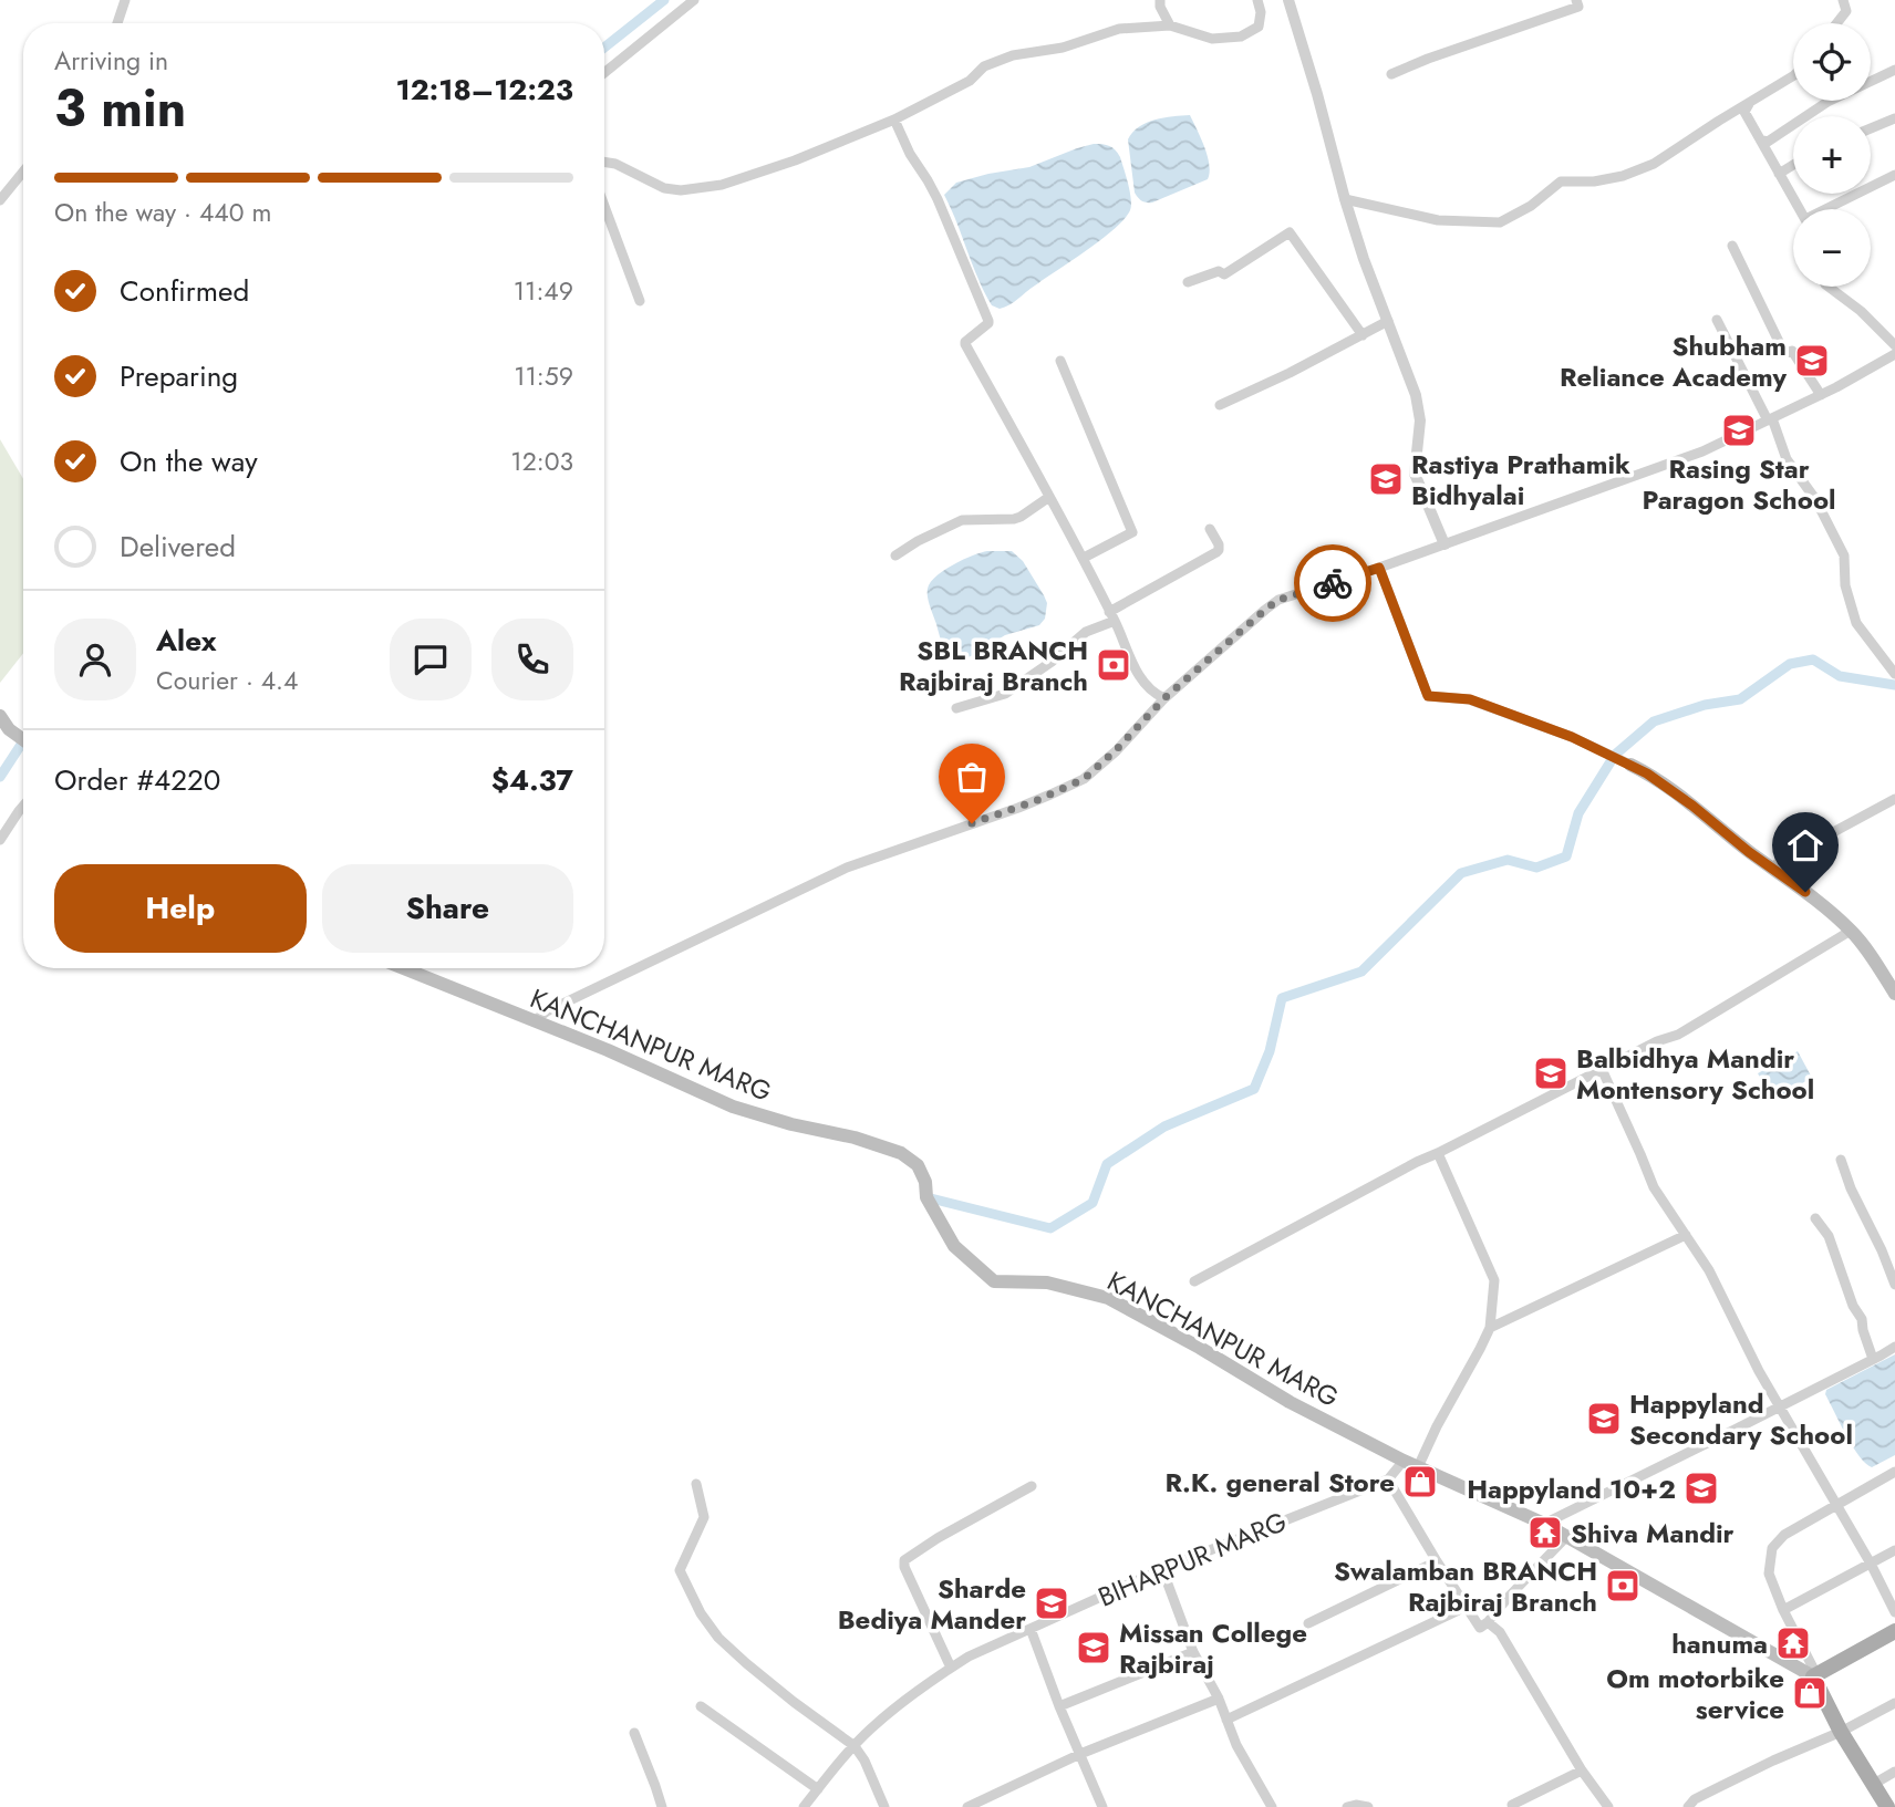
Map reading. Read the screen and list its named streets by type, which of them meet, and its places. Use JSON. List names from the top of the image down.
{
  "streets": {
    "main road": ["KANCHANPUR MARG"],
    "street": ["BIHARPUR MARG"]
  },
  "crossings": [
    ["KANCHANPUR MARG", "BIHARPUR MARG"]
  ],
  "places": {
    "school or university": [
      "Shubham Reliance Academy",
      "Rasing Star Paragon School",
      "Rastiya Prathamik Bidhyalai",
      "Balbidhya Mandir Montensory School",
      "Happyland Secondary School",
      "Happyland 10+2",
      "Sharde Bediya Mander",
      "Missan College Rajbiraj"
    ],
    "bank": ["SBL BRANCH Rajbiraj Branch", "Swalamban BRANCH Rajbiraj Branch"],
    "shop": ["R.K. general Store", "Om motorbike service"],
    "temple": ["Shiva Mandir", "hanuma"]
  },
  "page": {
    "map_buttons": ["+", "−"],
    "heading": ["3 min", "Arriving in", "12:18–12:23"],
    "panel": [
      "Alex",
      "Courier · 4.4",
      "Order #4220",
      "$4.37"
    ],
    "bar": "On the way · 440 m",
    "list": [
      ["Confirmed", "11:49"],
      ["Preparing", "11:59"],
      ["On the way", "12:03"],
      "Delivered"
    ],
    "buttons": ["Help", "Share"]
  }
}
